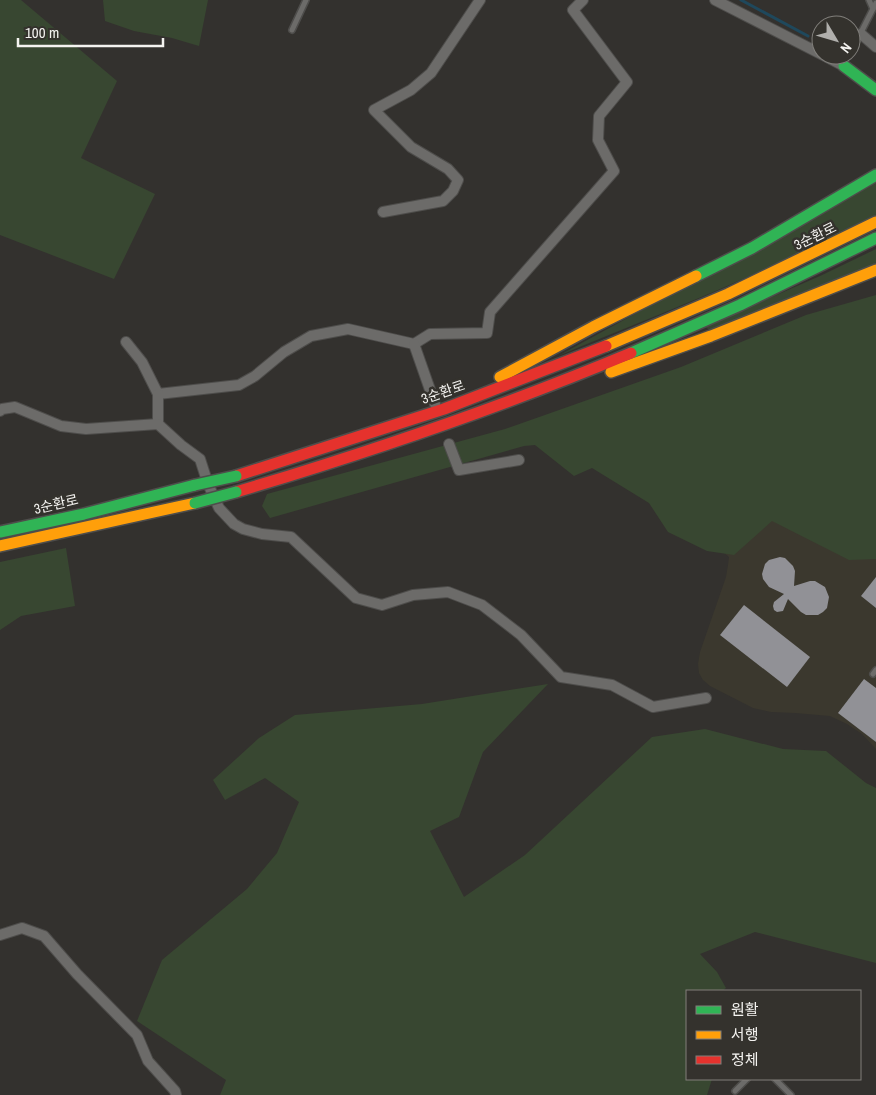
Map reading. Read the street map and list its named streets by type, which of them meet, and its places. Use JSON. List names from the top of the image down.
{
  "streets": {
    "main road": ["3순환로"]
  },
  "legend": ["원활", "서행", "정체"],
  "scale_bar": "100 m",
  "north": "bottom right"
}
